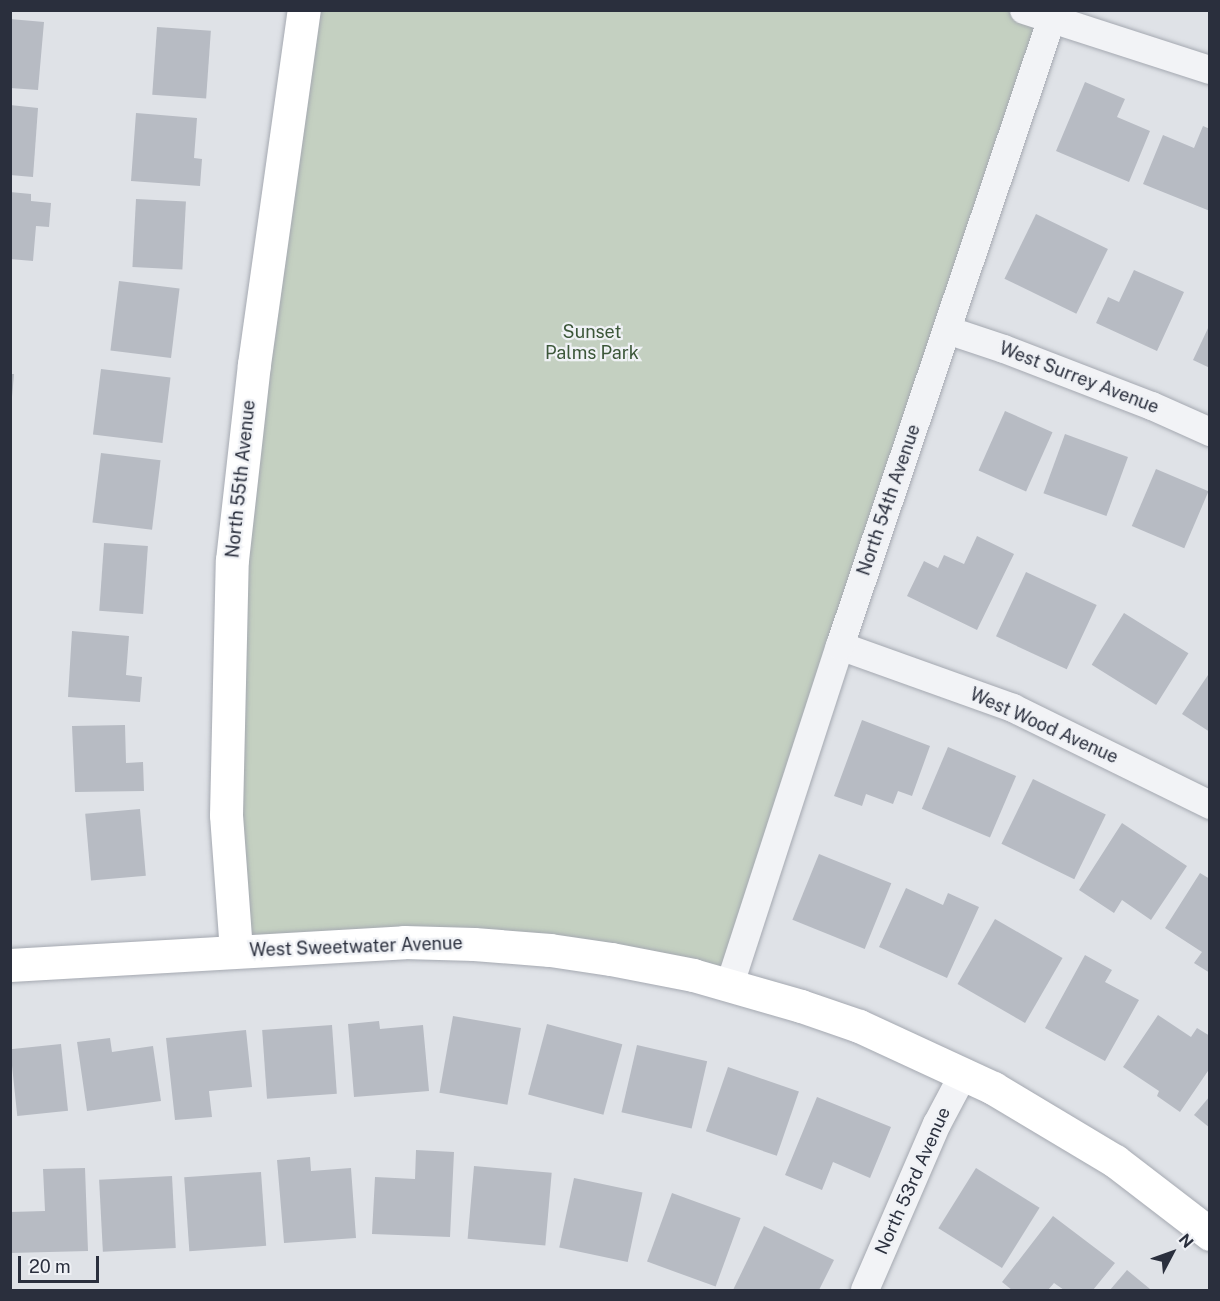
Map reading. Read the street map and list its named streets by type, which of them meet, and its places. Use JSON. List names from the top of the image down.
{
  "streets": {
    "street": [
      "West Surrey Avenue",
      "North 55th Avenue",
      "North 54th Avenue",
      "West Wood Avenue",
      "West Sweetwater Avenue",
      "North 53rd Avenue"
    ]
  },
  "crossings": [
    ["West Surrey Avenue", "North 54th Avenue"],
    ["North 55th Avenue", "West Sweetwater Avenue"],
    ["North 54th Avenue", "West Wood Avenue"],
    ["North 54th Avenue", "West Sweetwater Avenue"],
    ["West Sweetwater Avenue", "North 53rd Avenue"]
  ],
  "parks": ["Sunset Palms Park"],
  "scale_bar": "20 m",
  "north": "top right"
}
